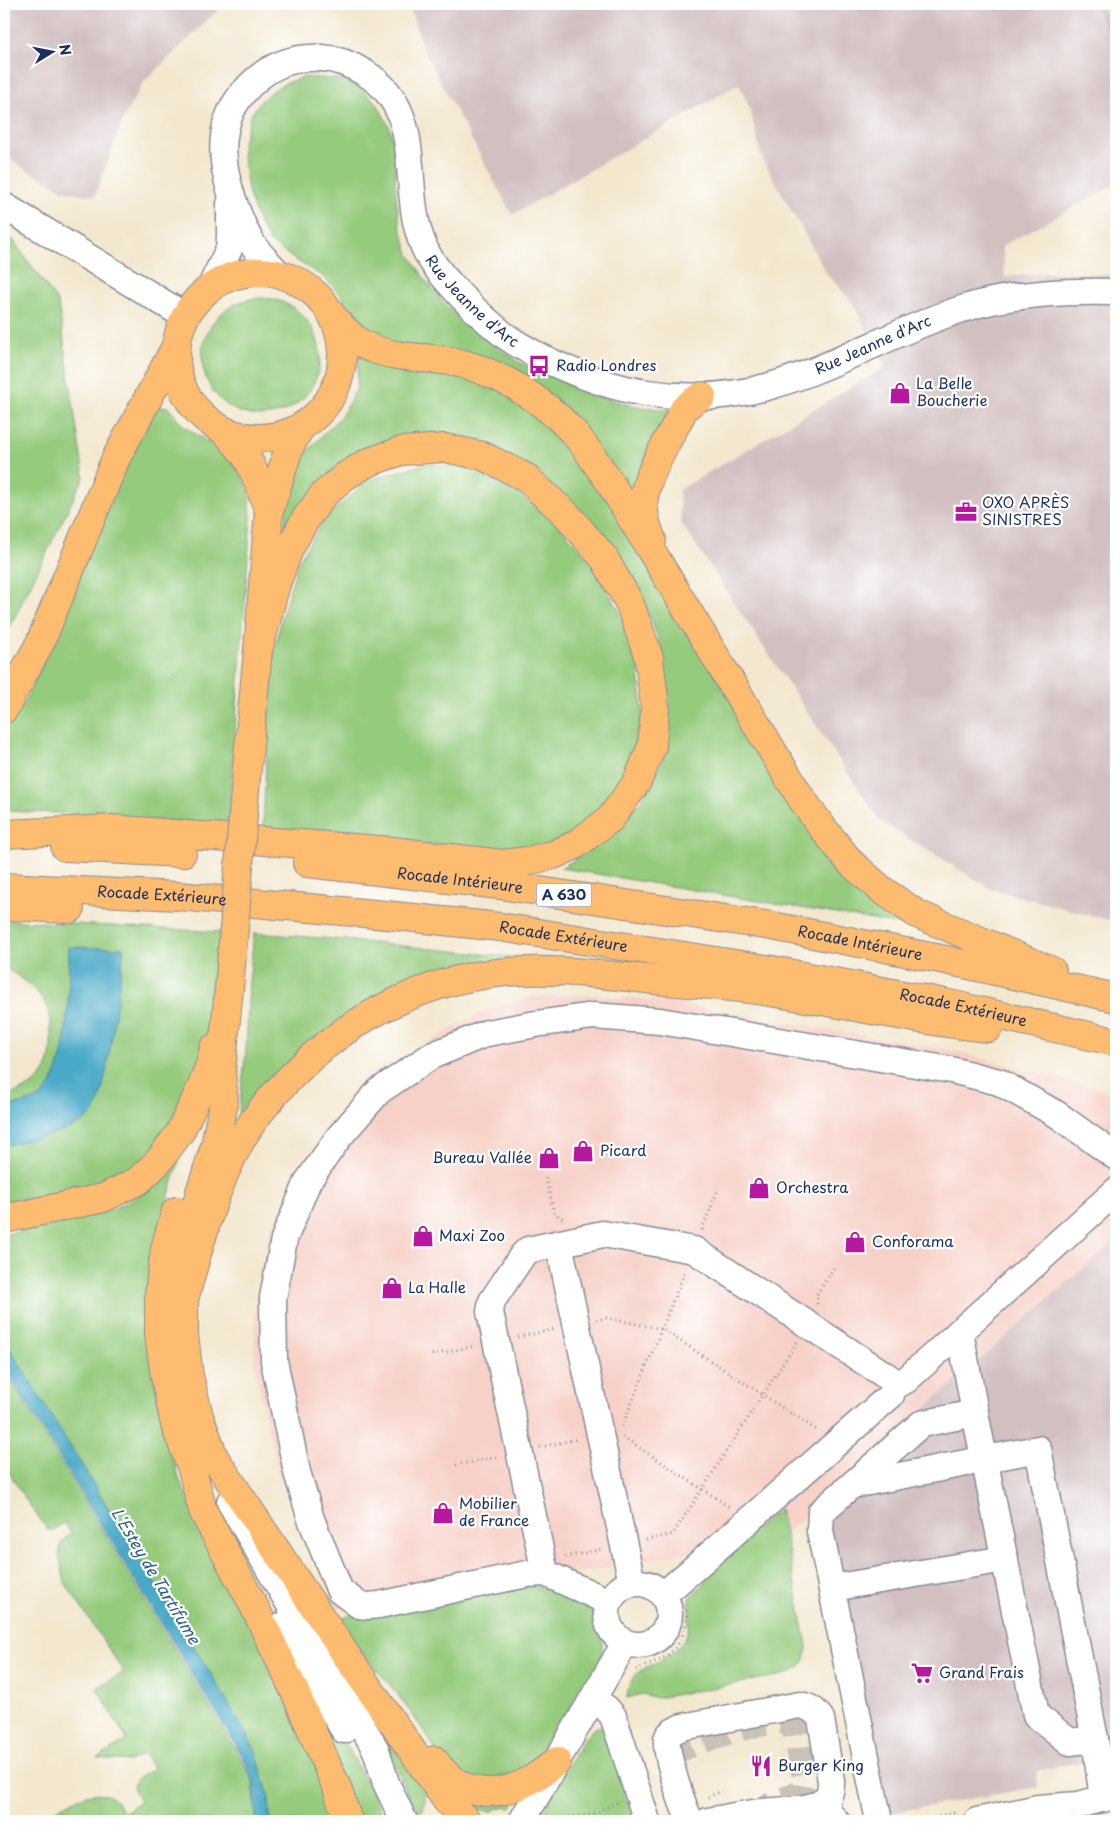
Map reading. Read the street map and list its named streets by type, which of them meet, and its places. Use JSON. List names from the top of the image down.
{
  "streets": {
    "main road": ["Rocade Intérieure", "A 630", "Rocade Extérieure"],
    "street": ["Rue Jeanne d'Arc"]
  },
  "water": ["L'Estey de Tartifume"],
  "places": {
    "bus stop": ["Radio Londres"],
    "shop": [
      "La Belle Boucherie",
      "Picard",
      "Bureau Vallée",
      "Orchestra",
      "Maxi Zoo",
      "Conforama",
      "La Halle",
      "Mobilier de France"
    ],
    "office": ["OXO APRÈS SINISTRES"],
    "supermarket": ["Grand Frais"],
    "restaurant": ["Burger King"]
  },
  "north": "right"
}
